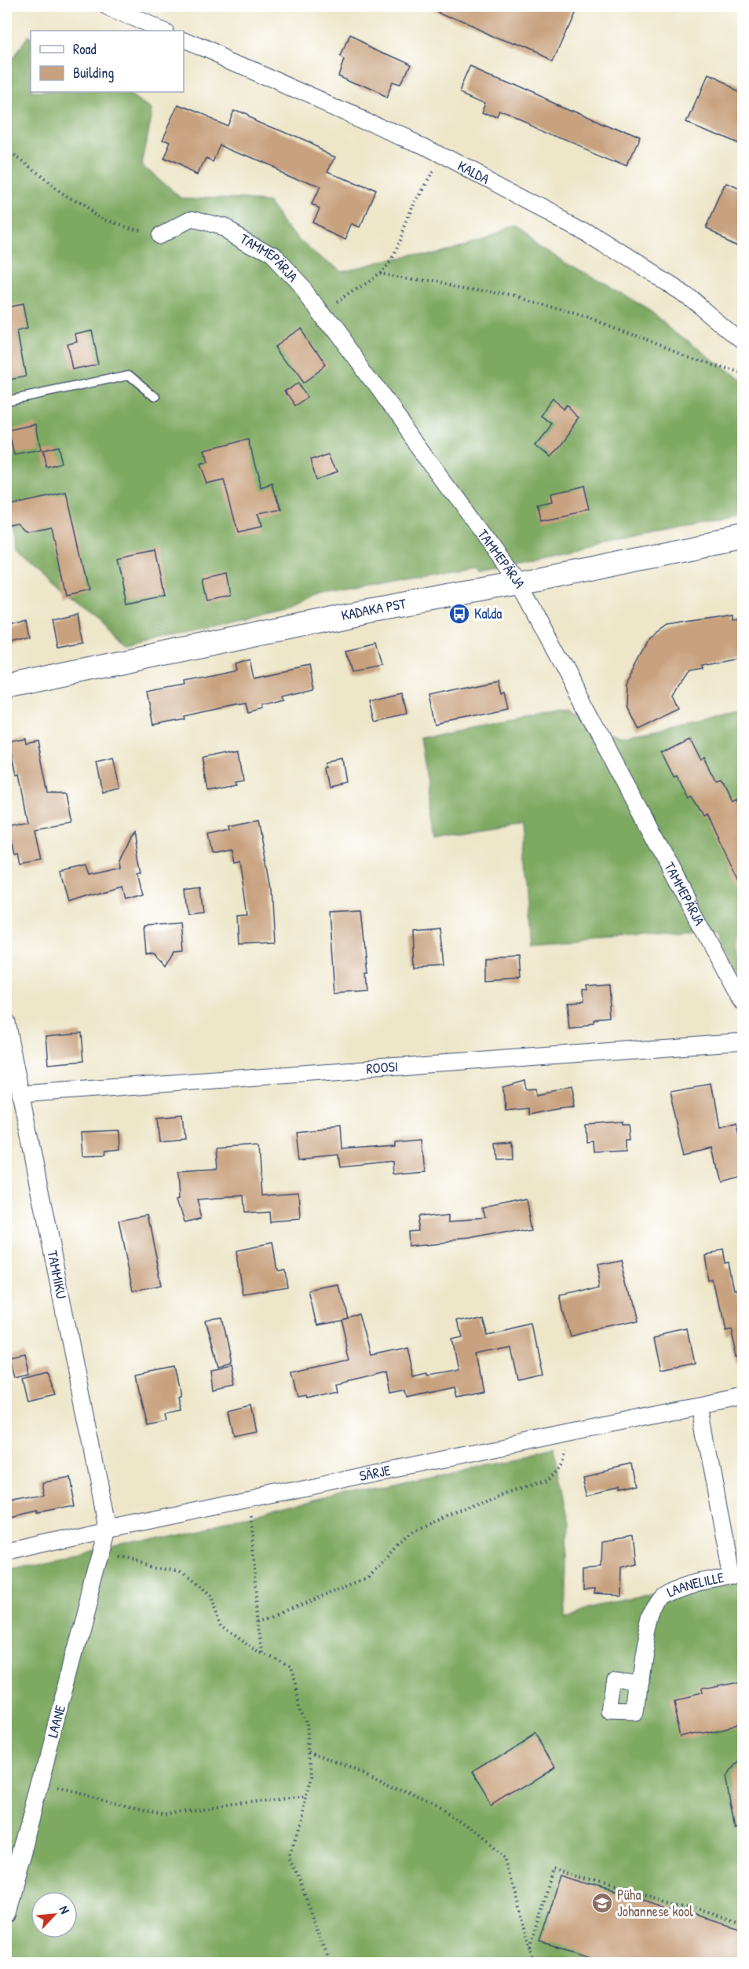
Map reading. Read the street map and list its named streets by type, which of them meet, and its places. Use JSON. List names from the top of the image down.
{
  "streets": {
    "main road": ["KADAKA PST"],
    "street": [
      "KALDA",
      "TAMMEPÄRJA",
      "ROOSI",
      "TAMMIKU",
      "SÄRJE",
      "LAANELILLE",
      "LAANE"
    ]
  },
  "crossings": [
    ["TAMMEPÄRJA", "KADAKA PST"],
    ["ROOSI", "TAMMIKU"],
    ["TAMMIKU", "SÄRJE"],
    ["TAMMIKU", "LAANE"],
    ["SÄRJE", "LAANELILLE"],
    ["SÄRJE", "LAANE"]
  ],
  "places": {
    "bus stop": ["Kalda"],
    "school or university": ["Püha Johannese kool"]
  },
  "legend": ["Road", "Building"],
  "north": "top right"
}
